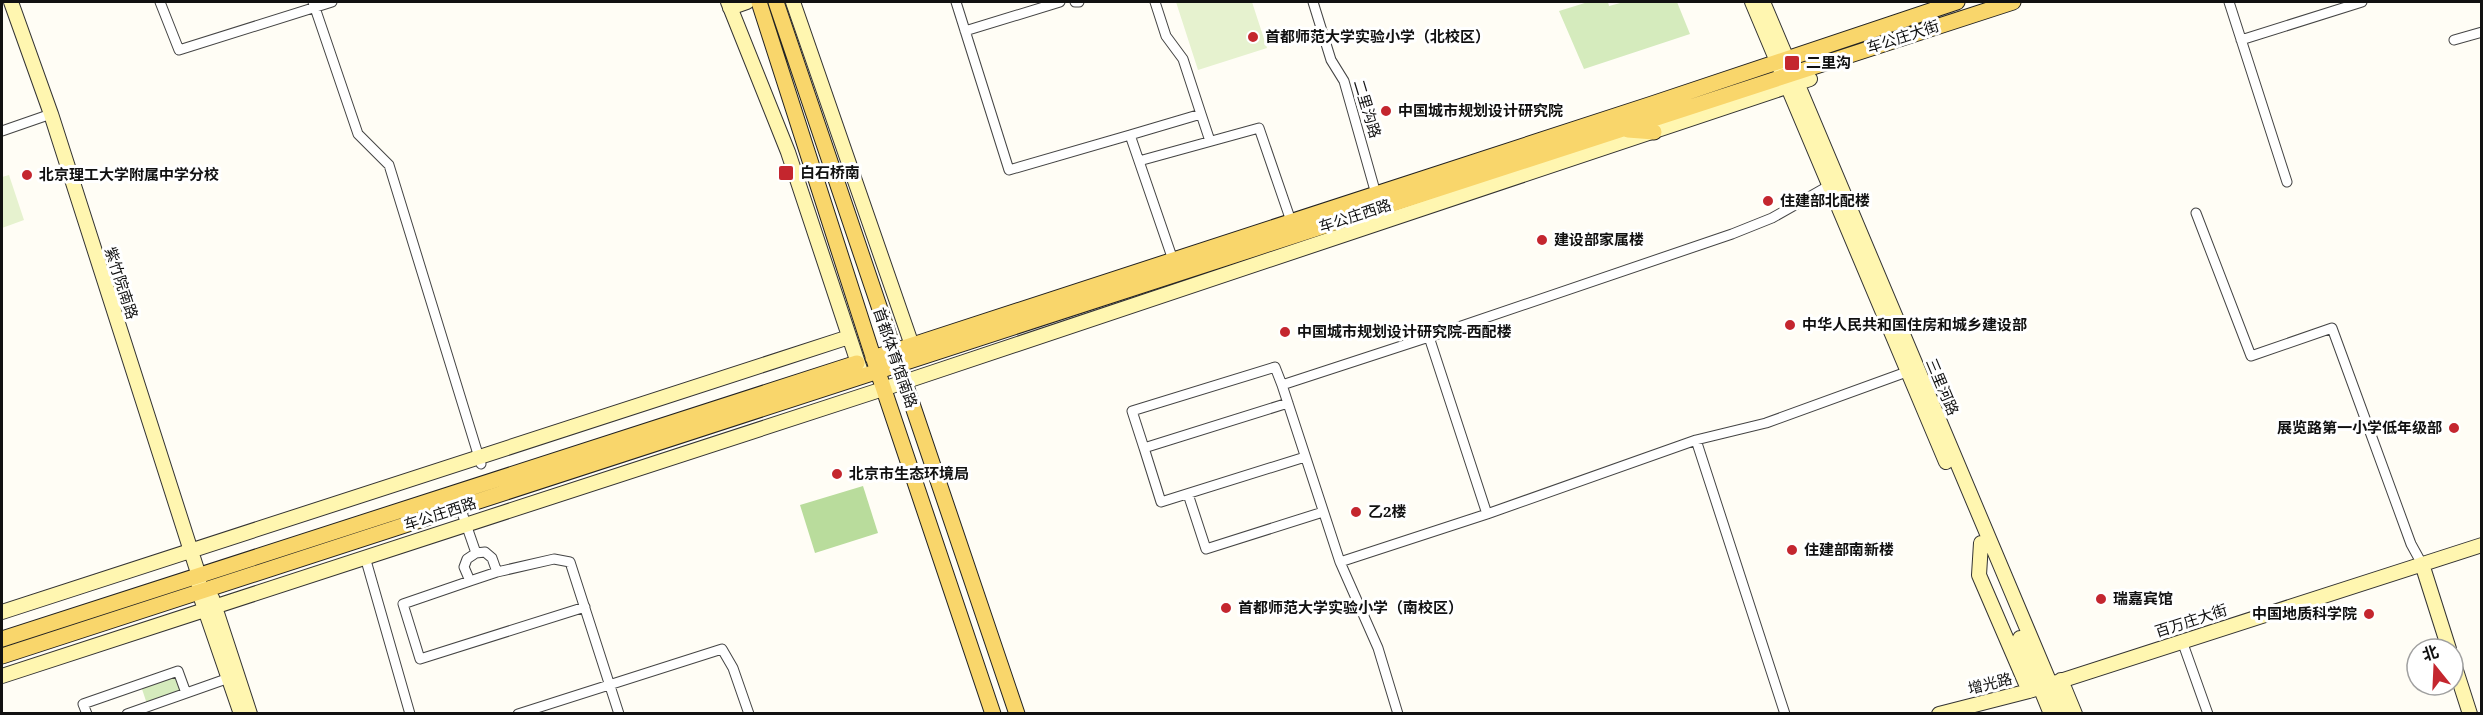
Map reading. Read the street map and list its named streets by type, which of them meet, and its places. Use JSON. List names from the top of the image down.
{
  "streets": {
    "main road": ["车公庄大街", "车公庄西路", "首都体育馆南路"],
    "street": [
      "二里沟路",
      "紫竹院南路",
      "三里河路",
      "百万庄大街",
      "增光路"
    ]
  },
  "crossings": [
    ["车公庄大街", "车公庄西路"],
    ["车公庄大街", "三里河路"],
    ["二里沟路", "车公庄西路"],
    ["车公庄西路", "紫竹院南路"],
    ["车公庄西路", "首都体育馆南路"],
    ["车公庄西路", "三里河路"],
    ["三里河路", "百万庄大街"],
    ["三里河路", "增光路"],
    ["百万庄大街", "增光路"]
  ],
  "places": {
    "other": [
      "首都师范大学实验小学（北校区）",
      "中国城市规划设计研究院",
      "北京理工大学附属中学分校",
      "住建部北配楼",
      "建设部家属楼",
      "中华人民共和国住房和城乡建设部",
      "中国城市规划设计研究院-西配楼",
      "展览路第一小学低年级部",
      "北京市生态环境局",
      "乙2楼",
      "住建部南新楼",
      "瑞嘉宾馆",
      "首都师范大学实验小学（南校区）",
      "中国地质科学院"
    ],
    "transit": ["二里沟", "白石桥南"]
  },
  "north": "top"
}
